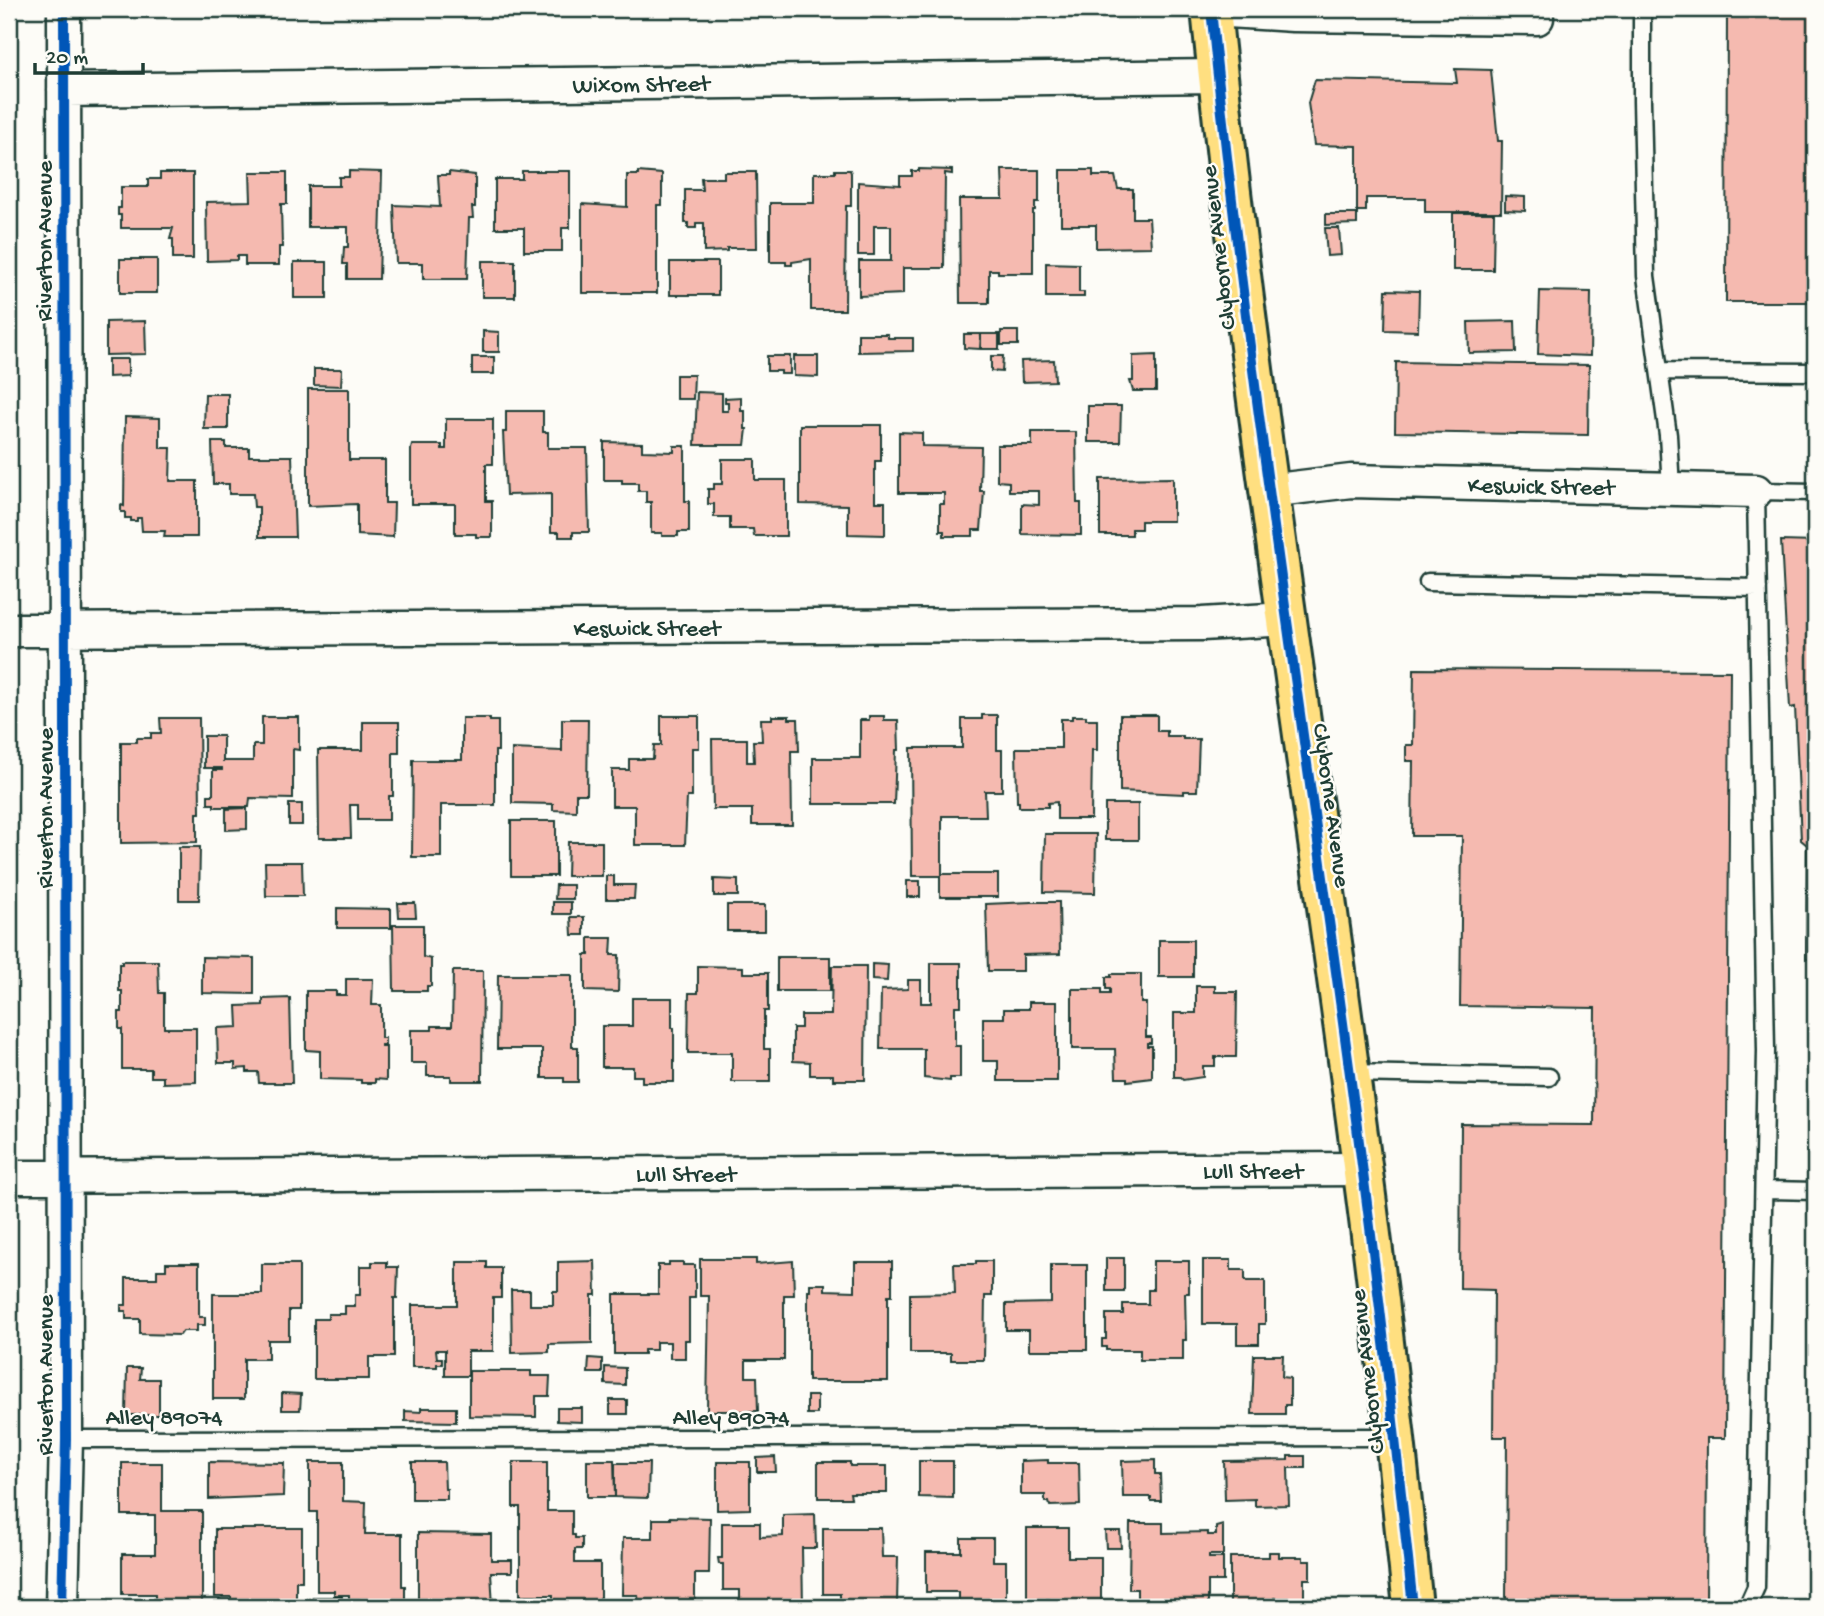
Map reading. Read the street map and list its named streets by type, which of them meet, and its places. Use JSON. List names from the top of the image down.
{
  "streets": {
    "main road": ["Clyborne Avenue"],
    "street": [
      "Wixom Street",
      "Riverton Avenue",
      "Keswick Street",
      "Lull Street"
    ],
    "lane": ["Alley 89074"]
  },
  "crossings": [
    ["Wixom Street", "Riverton Avenue"],
    ["Wixom Street", "Clyborne Avenue"],
    ["Riverton Avenue", "Keswick Street"],
    ["Riverton Avenue", "Lull Street"],
    ["Riverton Avenue", "Alley 89074"],
    ["Clyborne Avenue", "Keswick Street"],
    ["Clyborne Avenue", "Lull Street"],
    ["Clyborne Avenue", "Alley 89074"]
  ],
  "scale_bar": "20 m"
}
